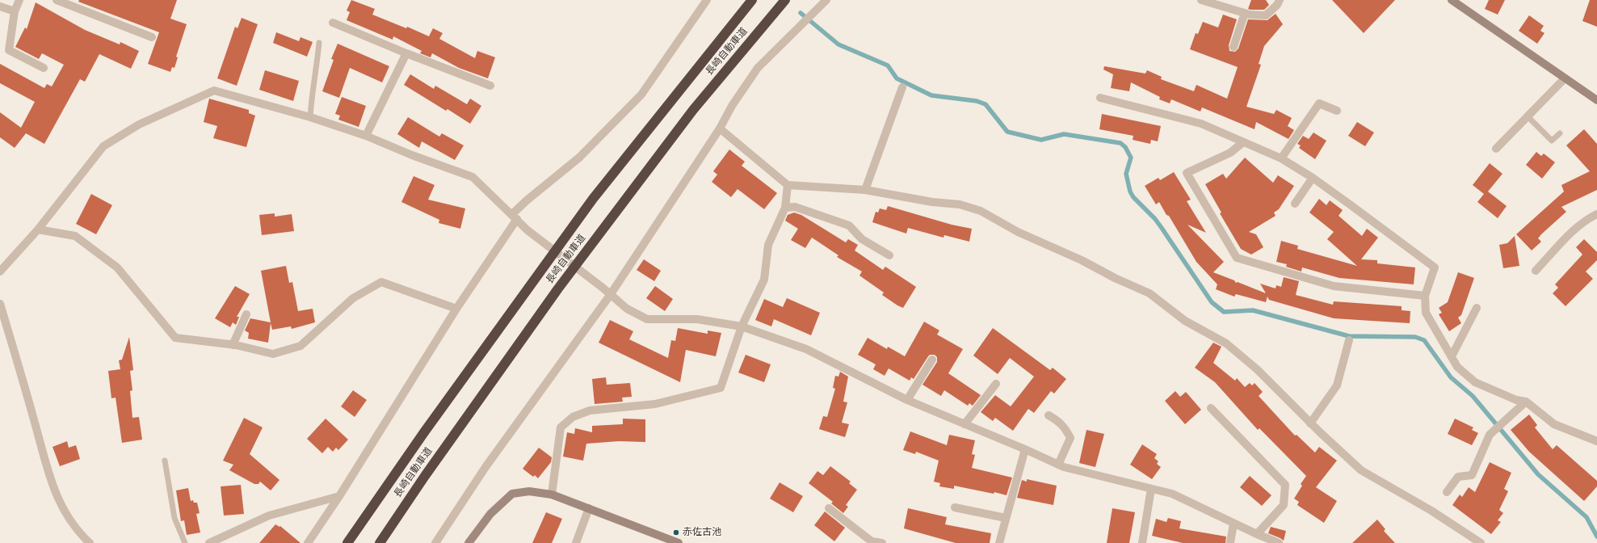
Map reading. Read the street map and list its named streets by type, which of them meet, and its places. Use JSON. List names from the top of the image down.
{
  "streets": {
    "highway": ["長崎自動車道"]
  },
  "places": ["赤佐古池"]
}
